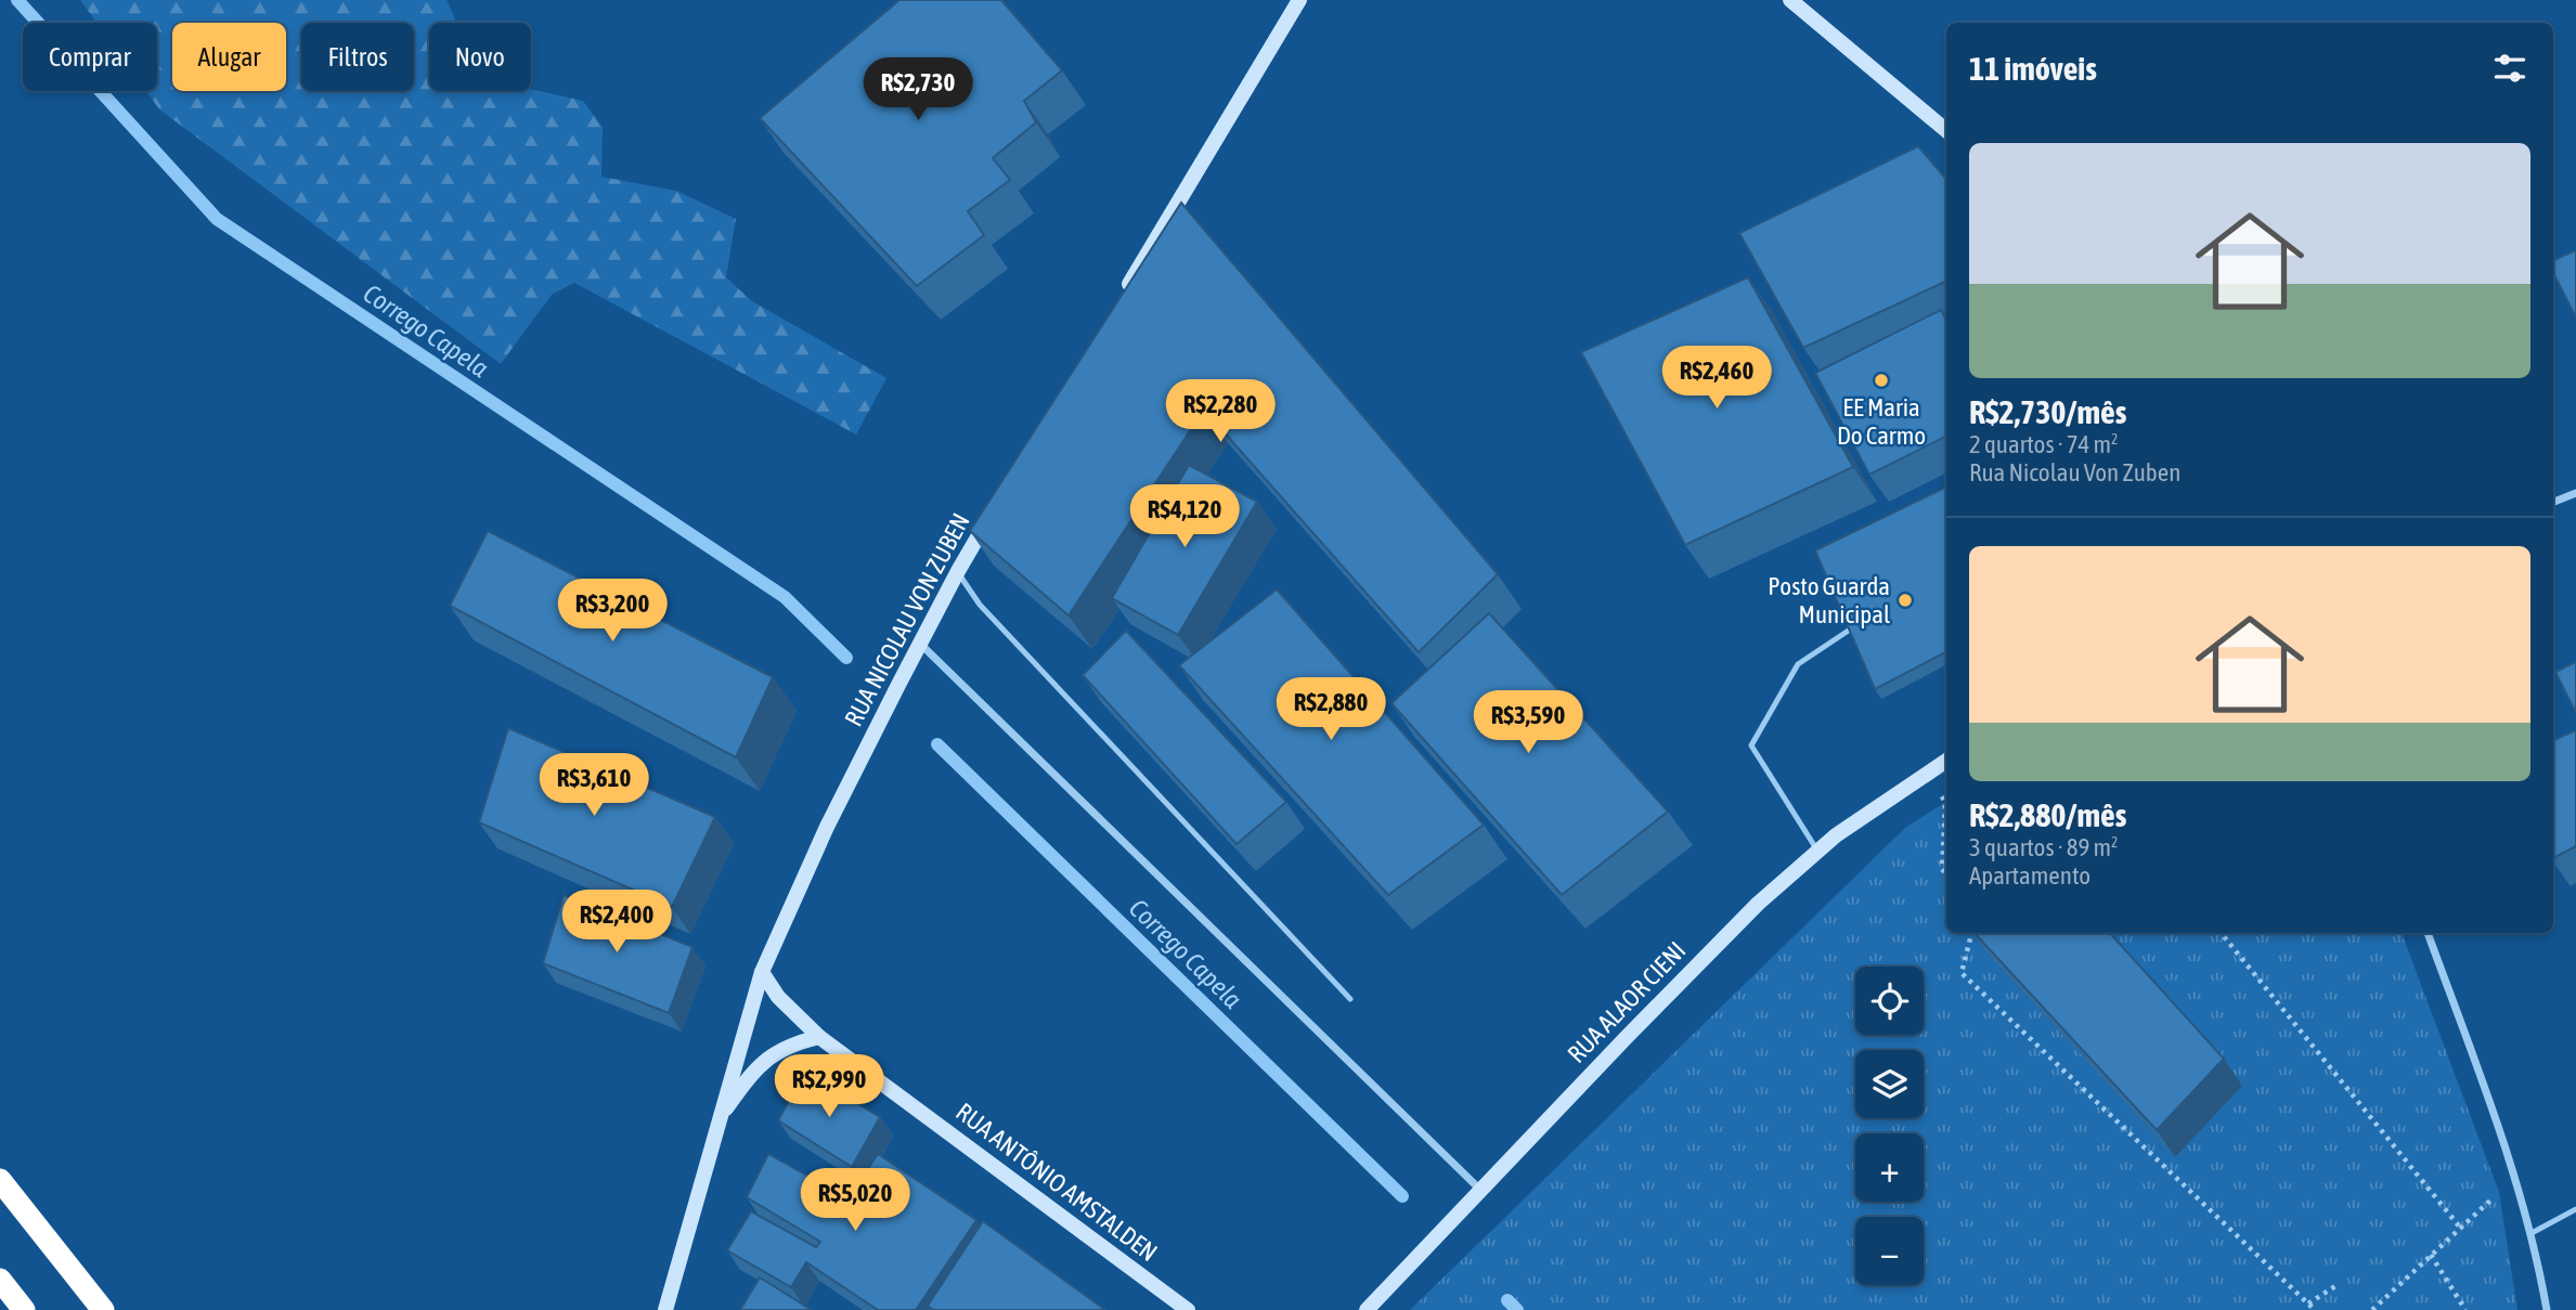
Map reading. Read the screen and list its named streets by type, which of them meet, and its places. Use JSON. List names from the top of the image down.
{
  "streets": {
    "main road": ["RUA NICOLAU VON ZUBEN", "RUA ALAOR CIENI", "RUA ANTÔNIO AMSTALDEN"]
  },
  "crossings": [
    ["RUA NICOLAU VON ZUBEN", "RUA ANTÔNIO AMSTALDEN"]
  ],
  "water": ["Corrego Capela"],
  "places": ["EE Maria Do Carmo", "Posto Guarda Municipal"],
  "page": {
    "chip": [
      "Comprar",
      "Alugar",
      "Filtros",
      "Novo"
    ],
    "heading": "11 imóveis",
    "price": [
      "R$2,730",
      "R$2,460",
      "R$2,280",
      "R$4,120",
      "R$3,200",
      "R$2,880",
      "R$3,590",
      "R$3,610",
      "R$2,400",
      "R$2,990",
      "R$5,020"
    ],
    "list": [
      {
        "name": "R$2,730/mês",
        "note": "2 quartos · 74 m² · Rua Nicolau Von Zuben"
      },
      {
        "name": "R$2,880/mês",
        "note": "3 quartos · 89 m² · Apartamento"
      }
    ],
    "map_buttons": ["+", "−"]
  }
}
